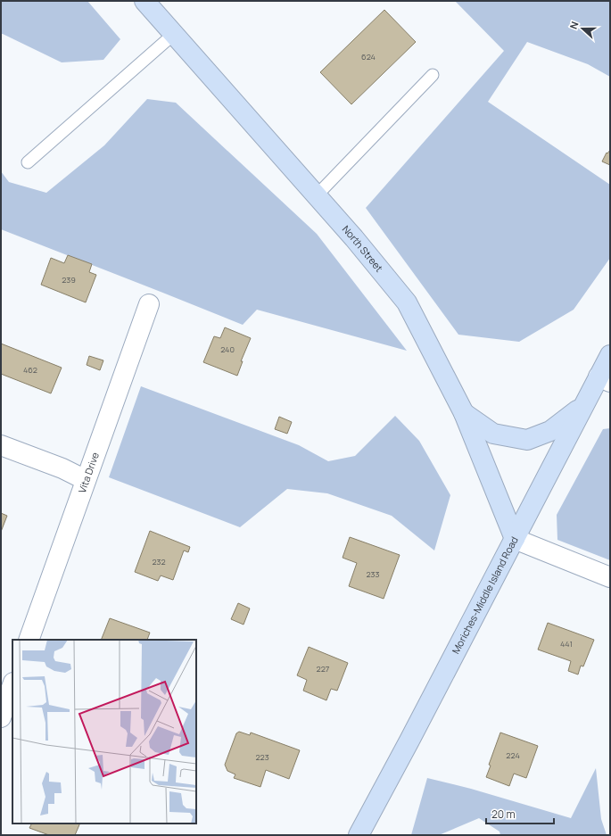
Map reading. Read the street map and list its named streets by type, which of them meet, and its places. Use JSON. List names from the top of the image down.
{
  "streets": {
    "street": ["North Street", "Vita Drive", "Moriches-Middle Island Road"]
  },
  "crossings": [
    ["North Street", "Moriches-Middle Island Road"]
  ],
  "house_numbers": [
    "624",
    "239",
    "240",
    "462",
    "232",
    "233",
    "441",
    "227",
    "224",
    "223"
  ],
  "scale_bar": "20 m",
  "north": "left"
}
